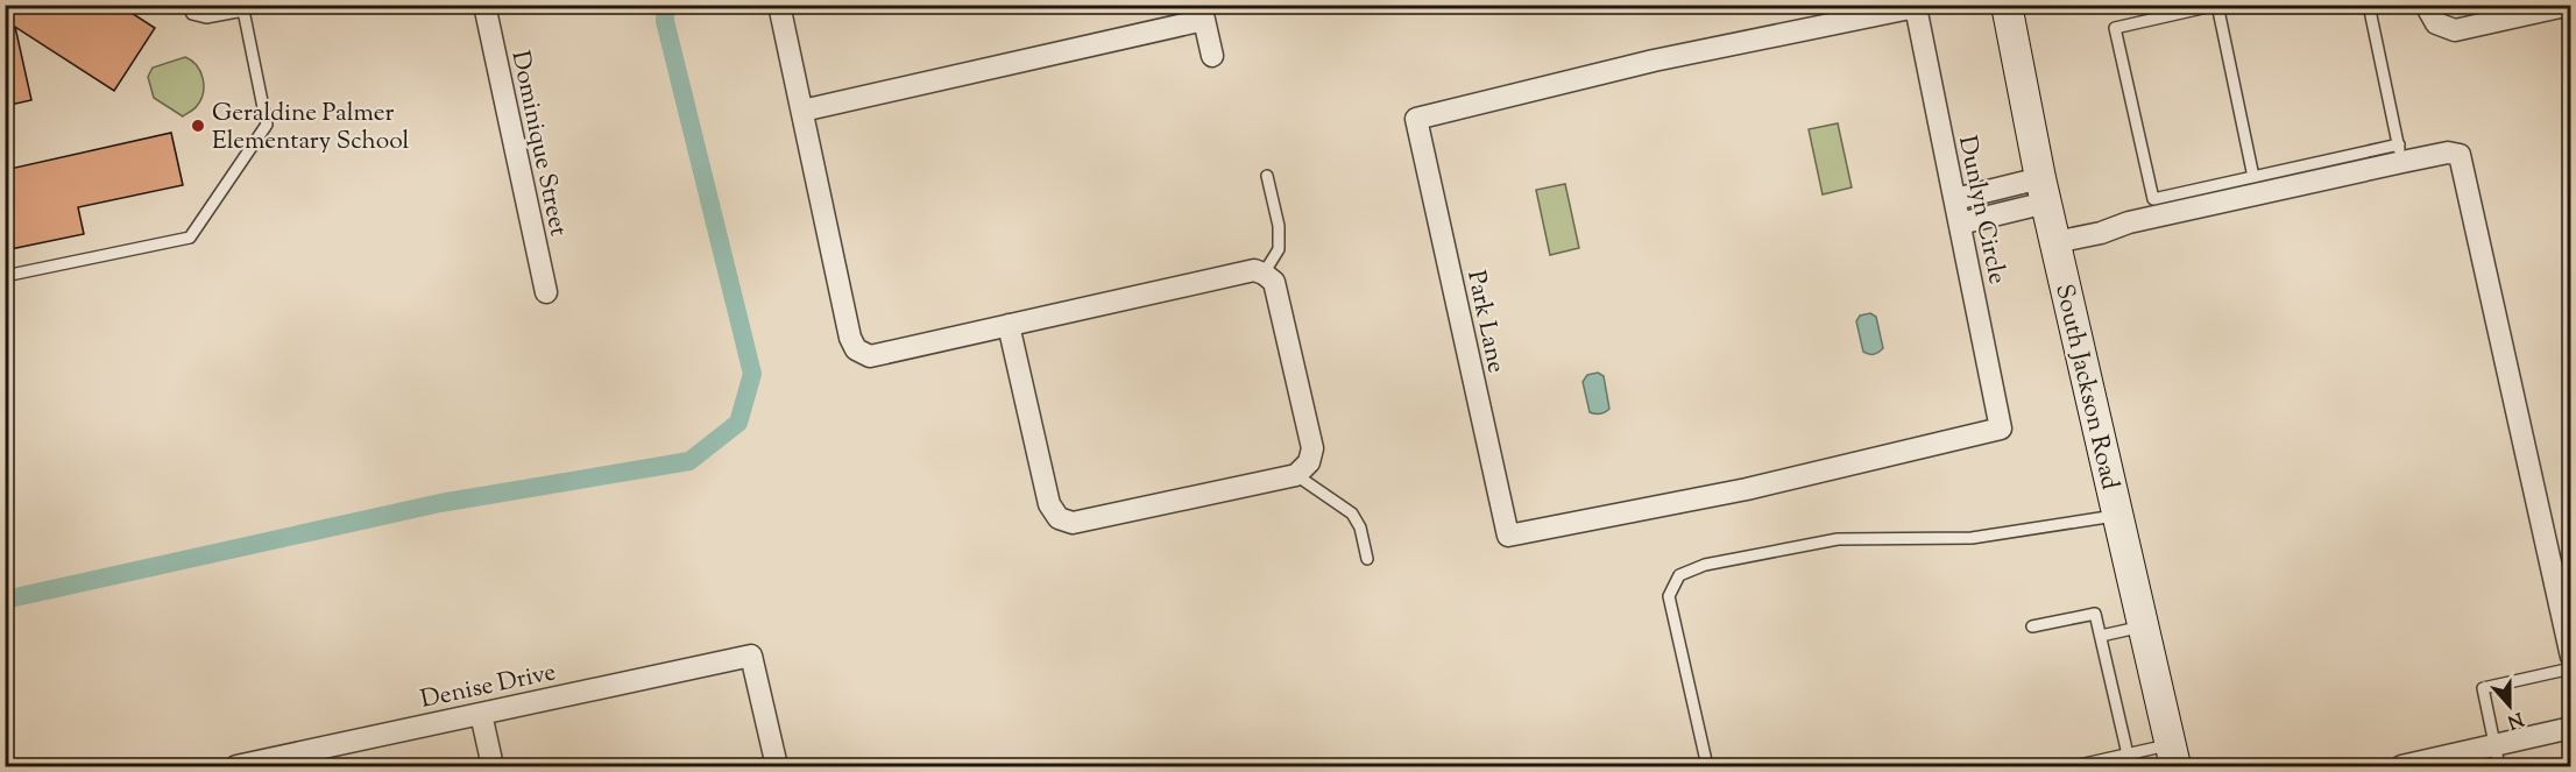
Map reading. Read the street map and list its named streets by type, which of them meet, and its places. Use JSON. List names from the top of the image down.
{
  "streets": {
    "main road": ["South Jackson Road"],
    "street": [
      "Dominique Street",
      "Dunlyn Circle",
      "Park Lane",
      "Denise Drive"
    ]
  },
  "crossings": [
    ["Dunlyn Circle", "Park Lane"]
  ],
  "places": ["Geraldine Palmer Elementary School"],
  "north": "bottom"
}
